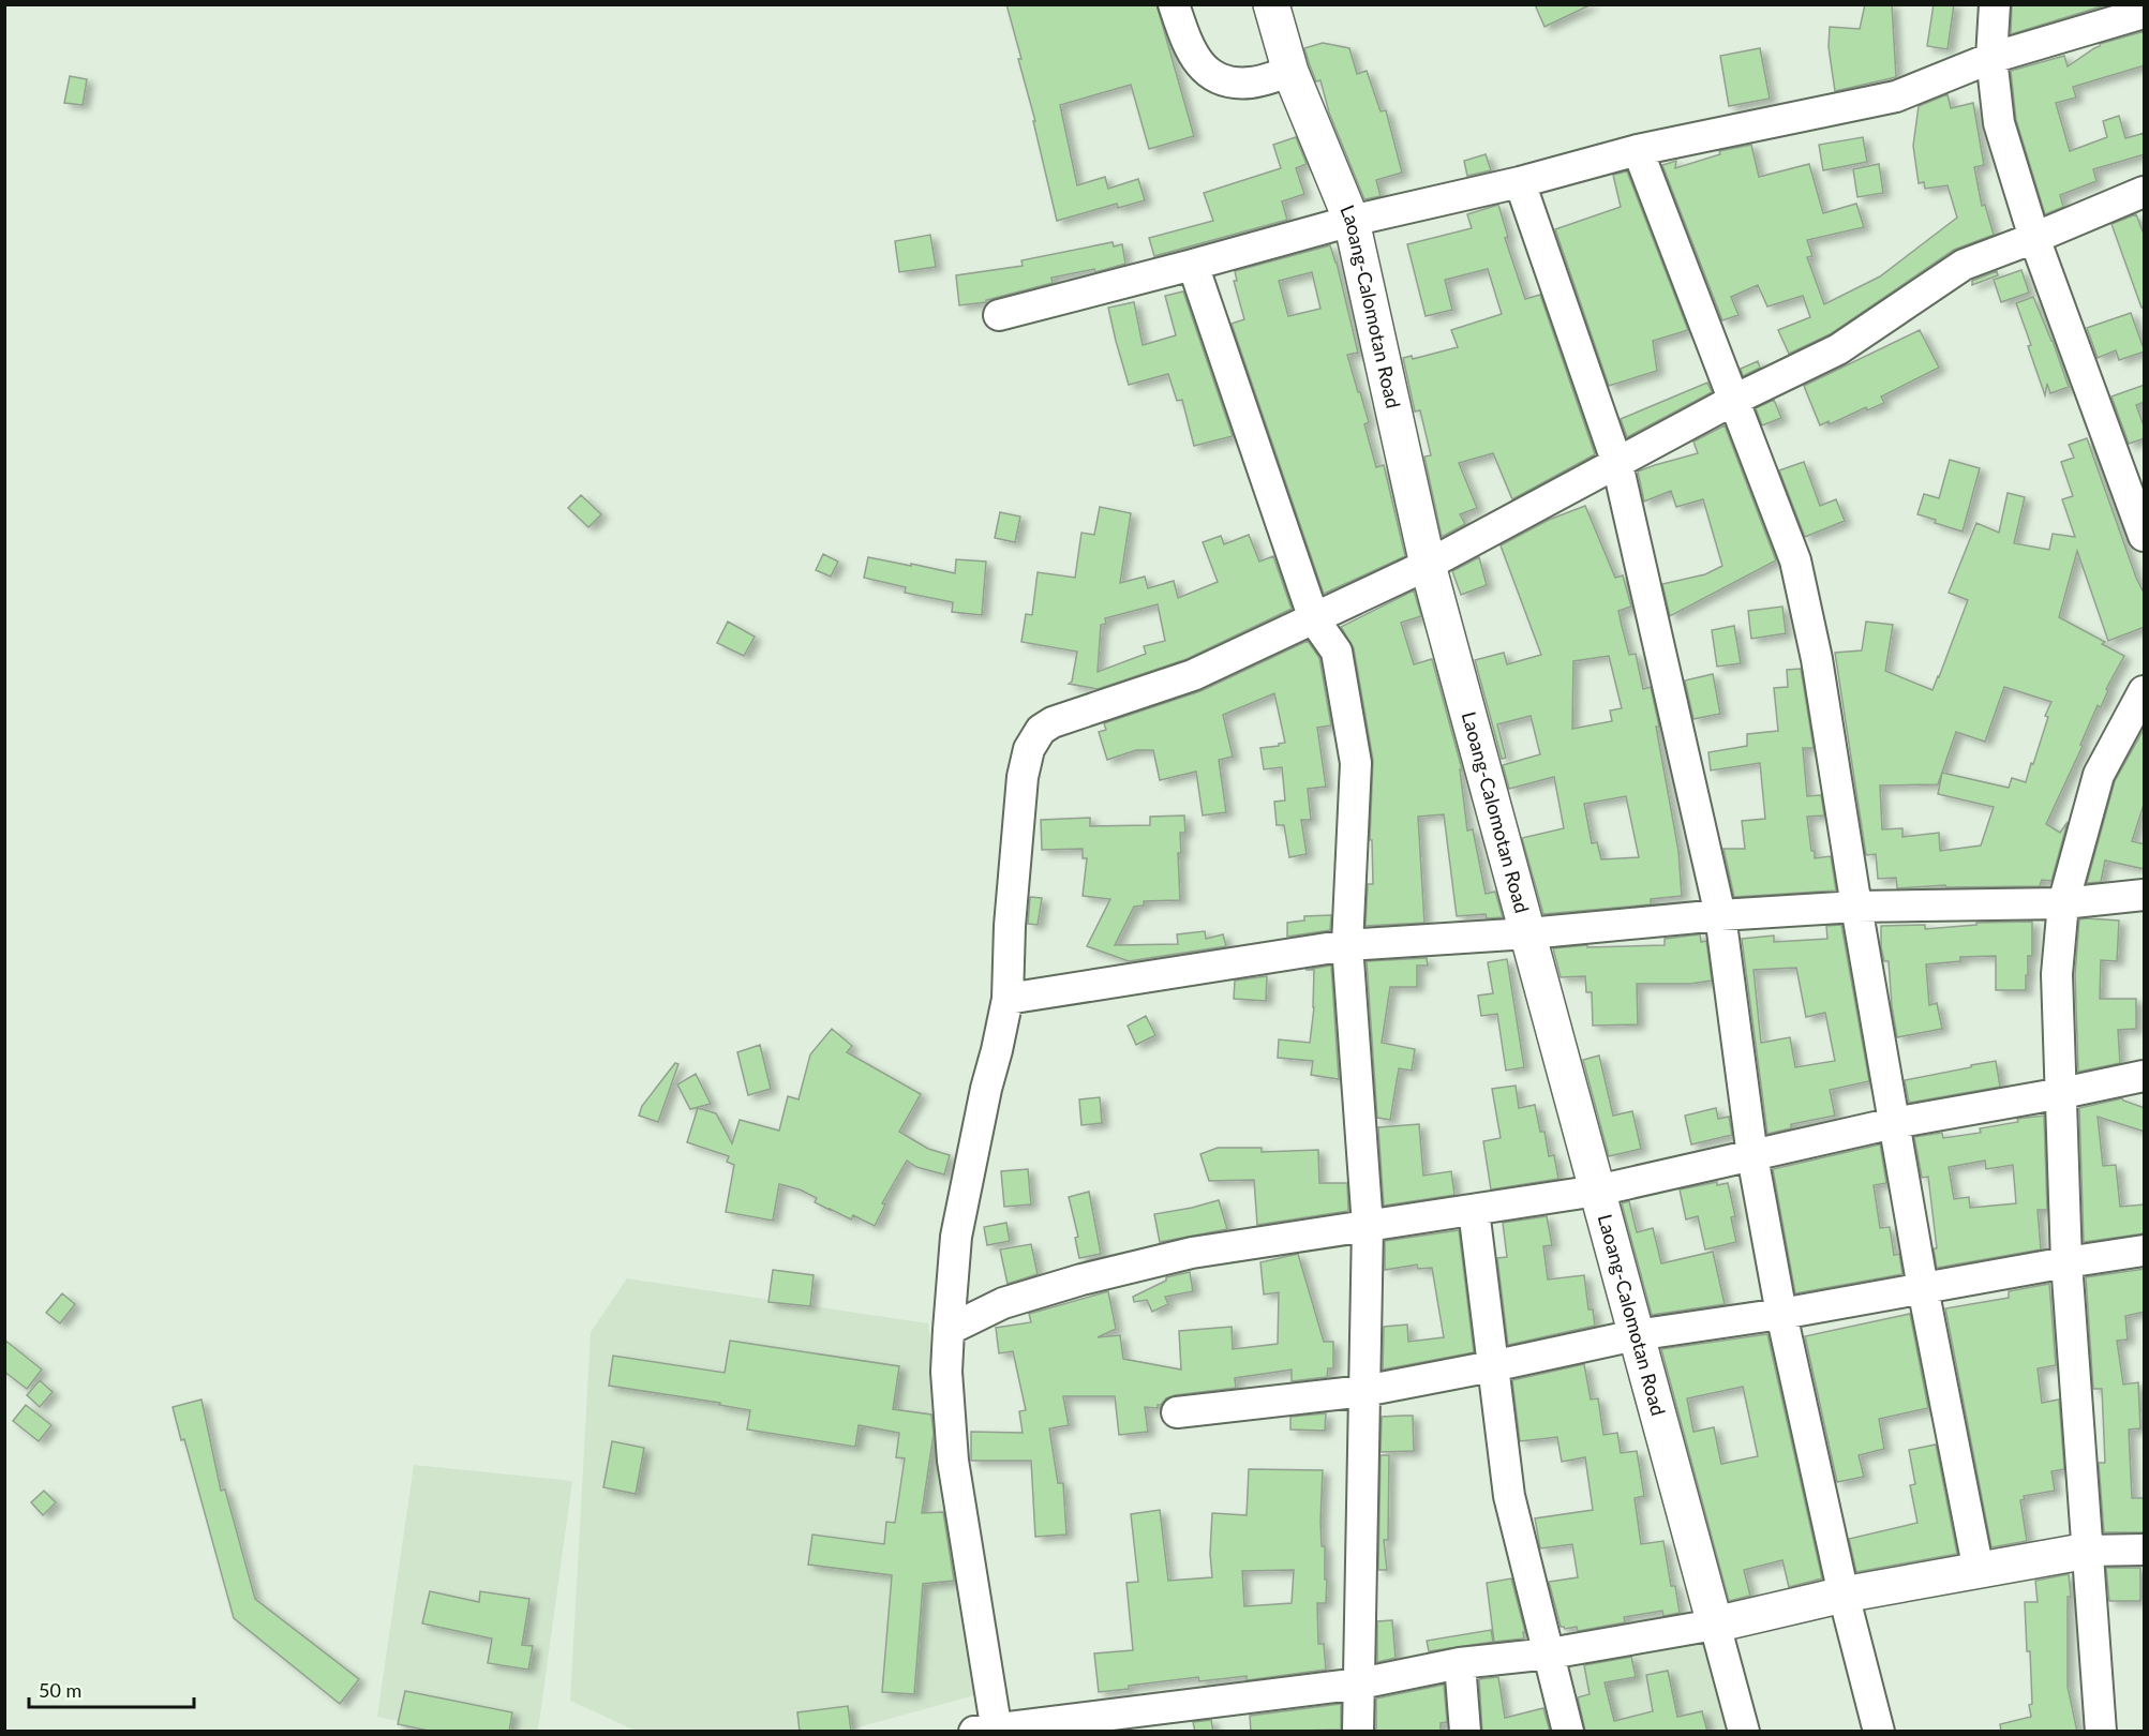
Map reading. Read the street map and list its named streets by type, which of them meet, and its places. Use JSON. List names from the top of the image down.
{
  "streets": {
    "main road": ["Laoang-Calomotan Road"]
  },
  "scale_bar": "50 m"
}
